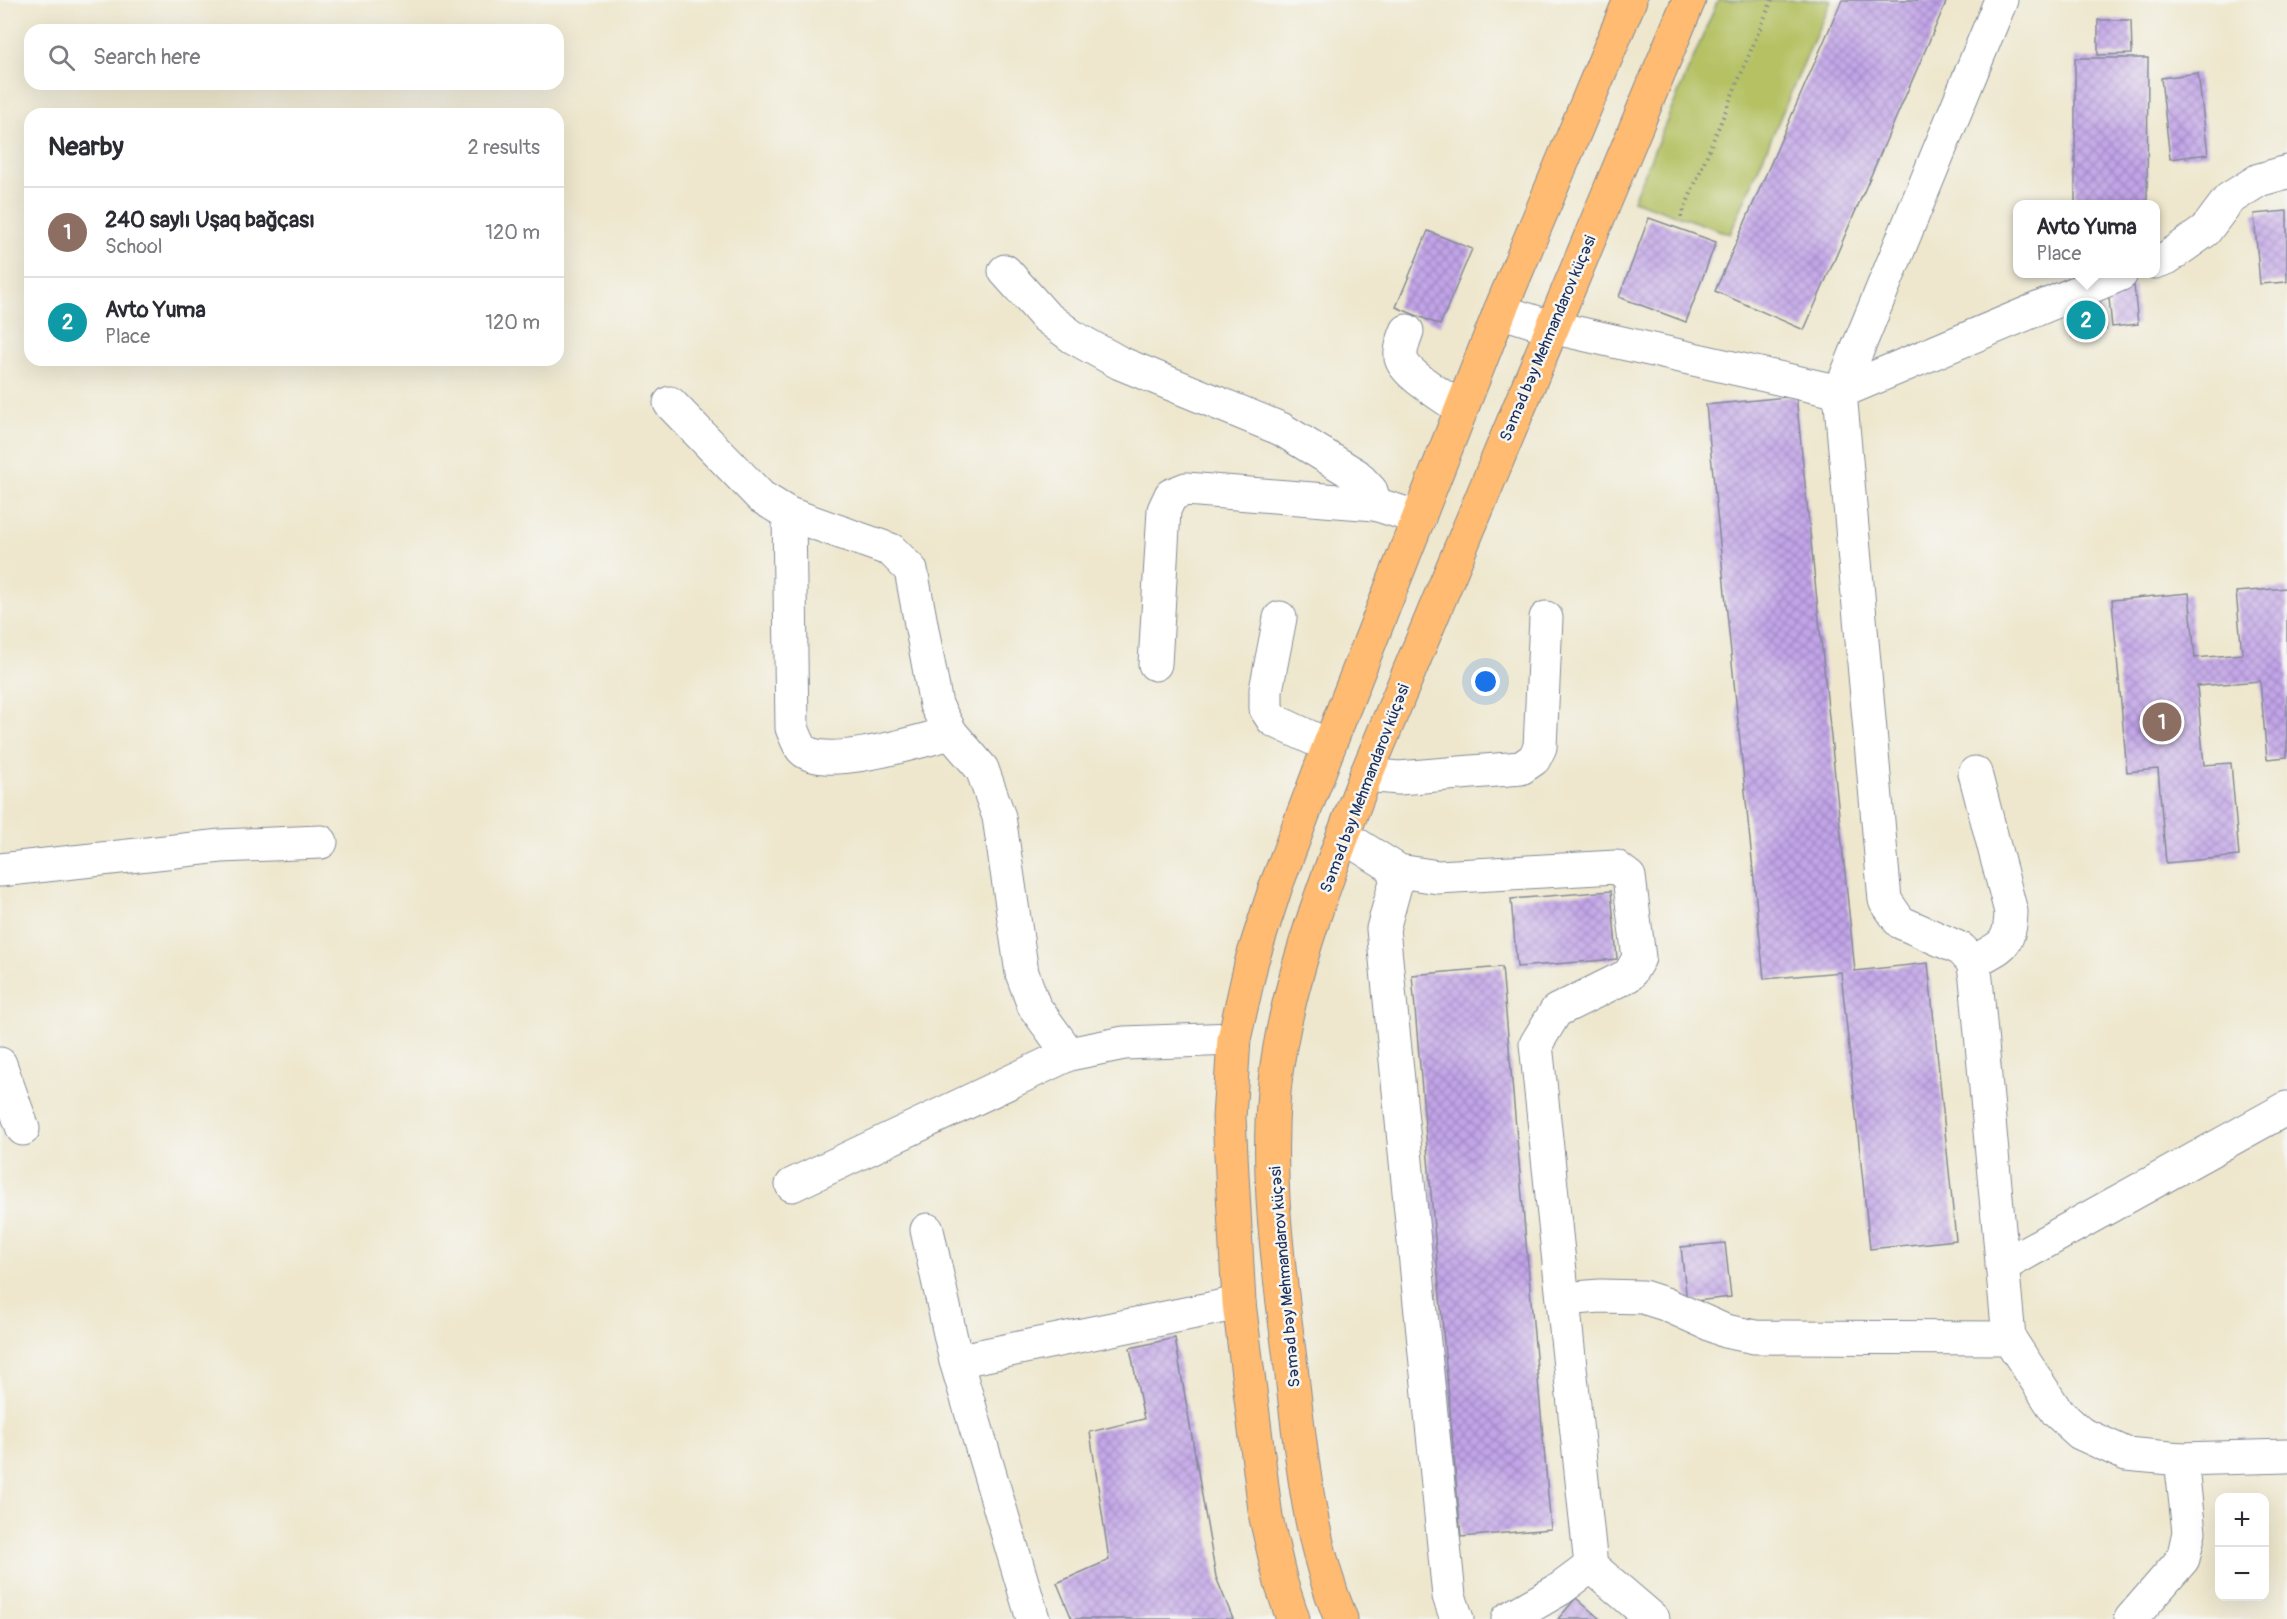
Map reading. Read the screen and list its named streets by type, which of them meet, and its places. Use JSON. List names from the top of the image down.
{
  "streets": {
    "main road": ["Səməd bəy Mehmandarov küçəsi"]
  },
  "page": {
    "search": "Search here",
    "heading": ["Nearby", "2 results"],
    "list": [
      {
        "mark": "1",
        "name": "240 saylı Uşaq bağçası",
        "note": "School",
        "value": "120 m"
      },
      {
        "mark": "2",
        "name": "Avto Yuma",
        "note": "Place",
        "value": "120 m"
      }
    ],
    "popup": ["Avto Yuma", "Place"],
    "pins": ["2", "1"],
    "map_buttons": ["+", "−"]
  }
}
